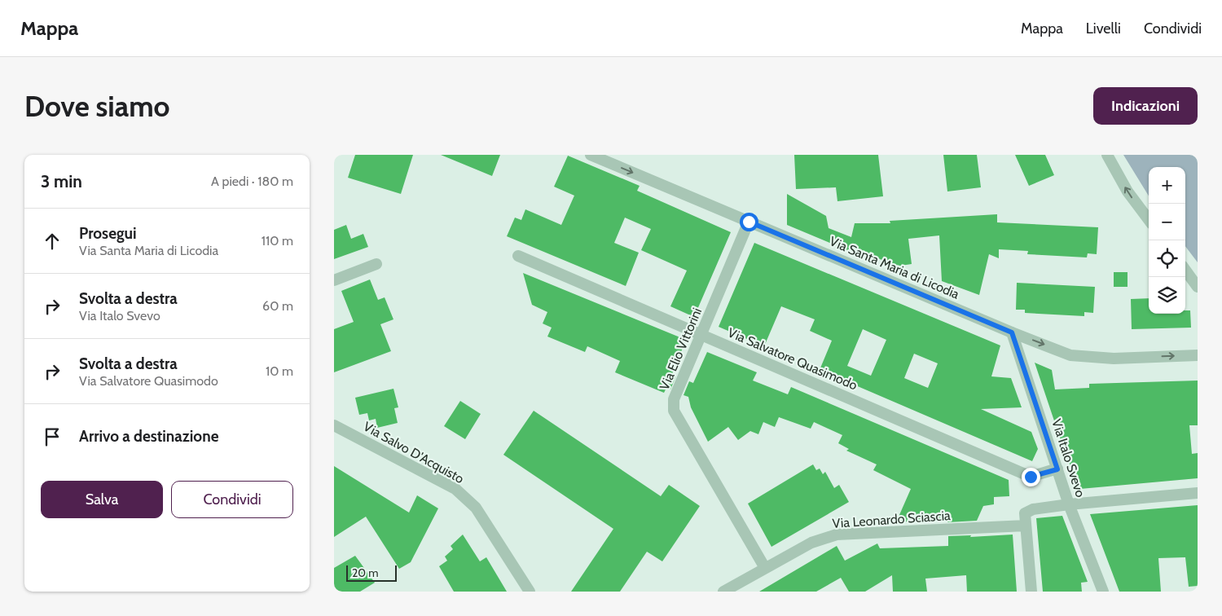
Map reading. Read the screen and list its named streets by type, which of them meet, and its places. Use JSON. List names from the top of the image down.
{
  "streets": {
    "street": [
      "Via Santa Maria di Licodia",
      "Via Elio Vittorini",
      "Via Salvatore Quasimodo",
      "Via Salvo D'Acquisto",
      "Via Italo Svevo",
      "Via Leonardo Sciascia"
    ]
  },
  "crossings": [
    ["Via Santa Maria di Licodia", "Via Elio Vittorini"],
    ["Via Santa Maria di Licodia", "Via Italo Svevo"],
    ["Via Elio Vittorini", "Via Salvatore Quasimodo"],
    ["Via Elio Vittorini", "Via Leonardo Sciascia"],
    ["Via Salvatore Quasimodo", "Via Italo Svevo"]
  ],
  "one_way": ["Via Santa Maria di Licodia"],
  "scale_bar": "20 m",
  "page": {
    "header": "Mappa",
    "nav": ["Mappa", "Livelli", "Condividi"],
    "buttons": [
      "Indicazioni",
      ["Salva", "Condividi"]
    ],
    "title": "Dove siamo",
    "heading": ["3 min", "A piedi · 180 m"],
    "map_buttons": ["+", "−"],
    "list": [
      ["Prosegui", "Via Santa Maria di Licodia", "110 m"],
      ["Svolta a destra", "Via Italo Svevo", "60 m"],
      ["Svolta a destra", "Via Salvatore Quasimodo", "10 m"],
      "Arrivo a destinazione"
    ],
    "scale": "20 m"
  }
}
